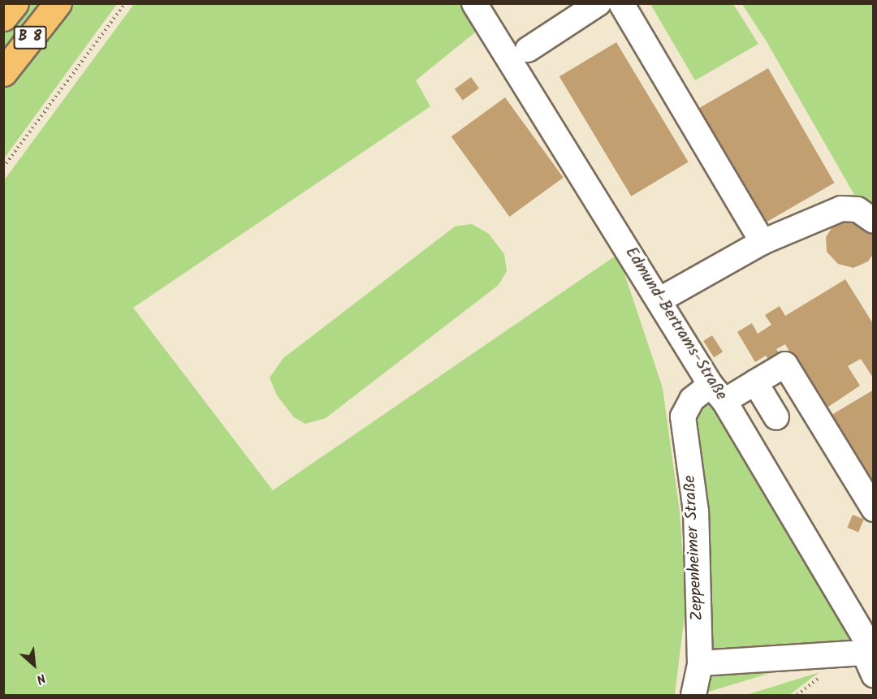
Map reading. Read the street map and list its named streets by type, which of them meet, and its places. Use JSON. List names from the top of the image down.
{
  "streets": {
    "highway": ["B 8"],
    "street": ["Edmund-Bertrams-Straße", "Zeppenheimer Straße"]
  },
  "crossings": [
    ["Edmund-Bertrams-Straße", "Zeppenheimer Straße"]
  ],
  "north": "bottom right"
}
